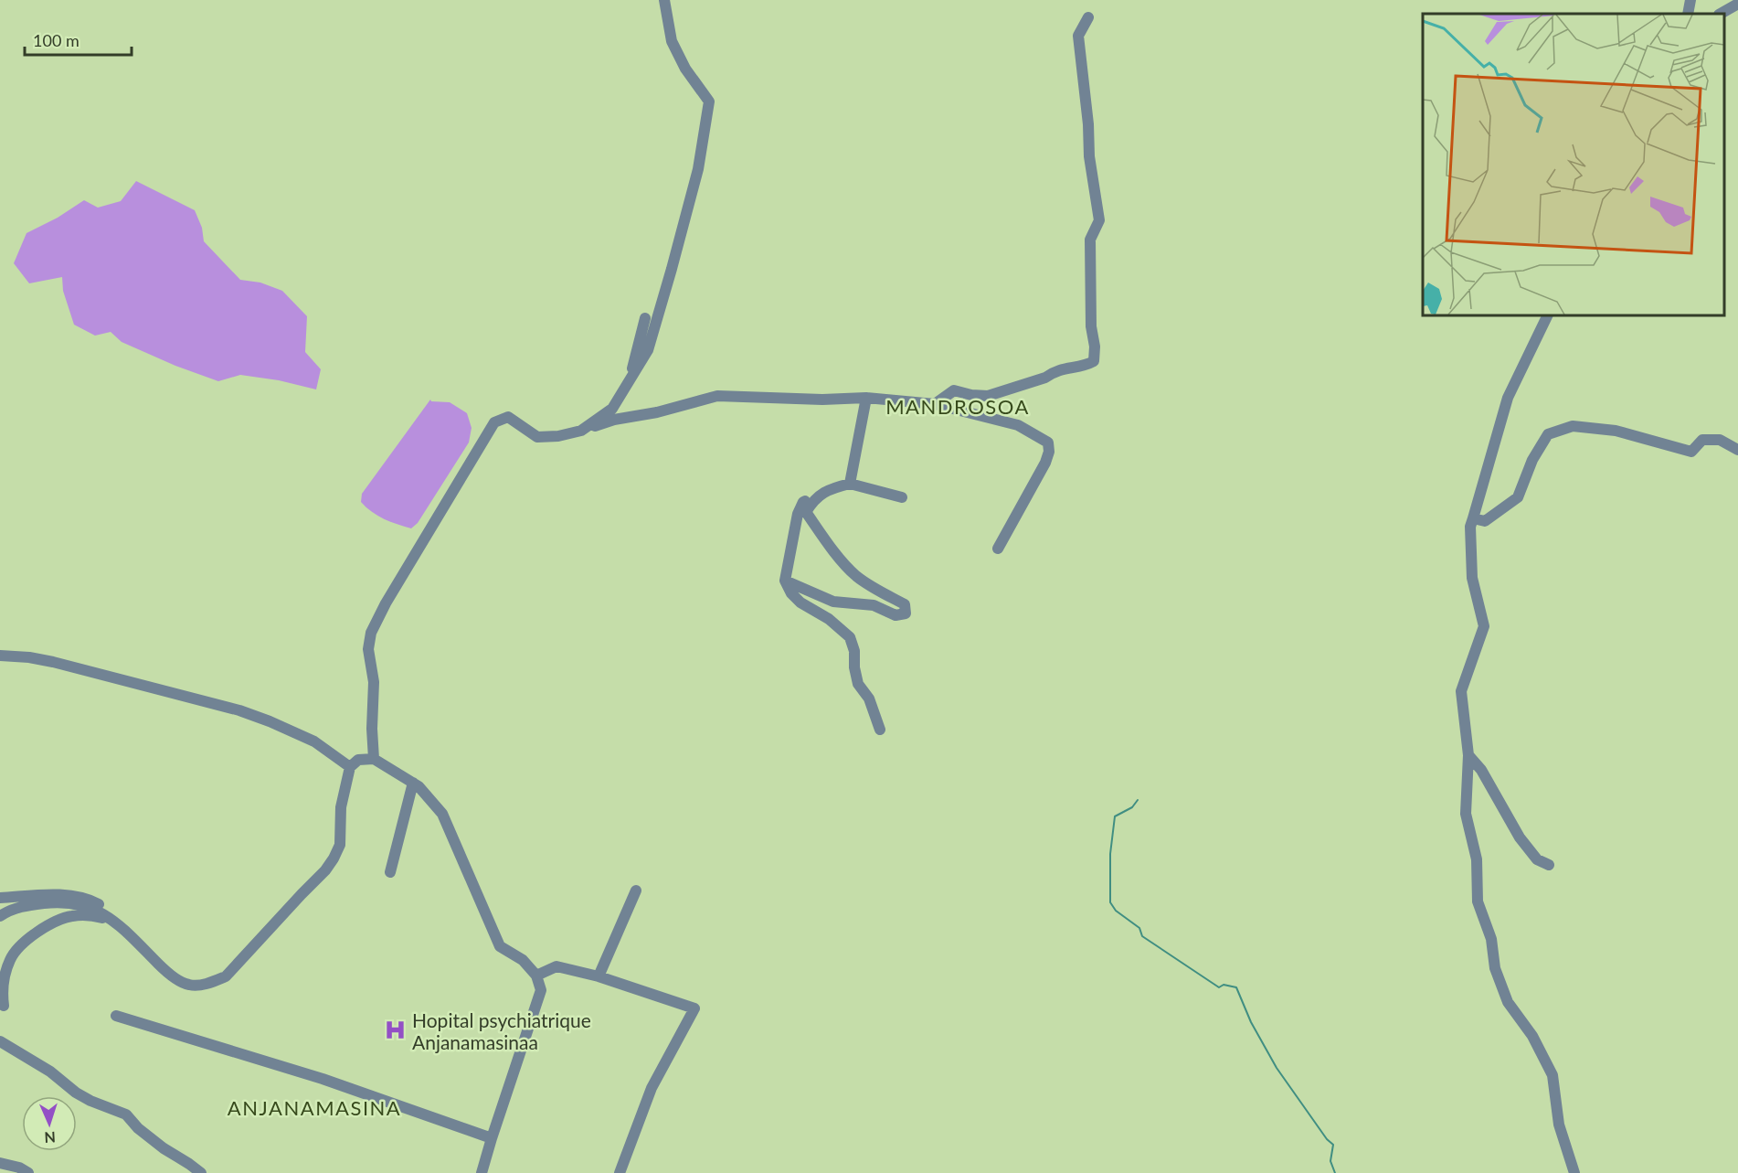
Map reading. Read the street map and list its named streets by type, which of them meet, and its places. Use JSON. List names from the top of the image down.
{
  "districts": ["MANDROSOA", "ANJANAMASINA"],
  "places": {
    "hospital": ["Hopital psychiatrique Anjanamasinaa"]
  },
  "scale_bar": "100 m",
  "north": "bottom"
}
